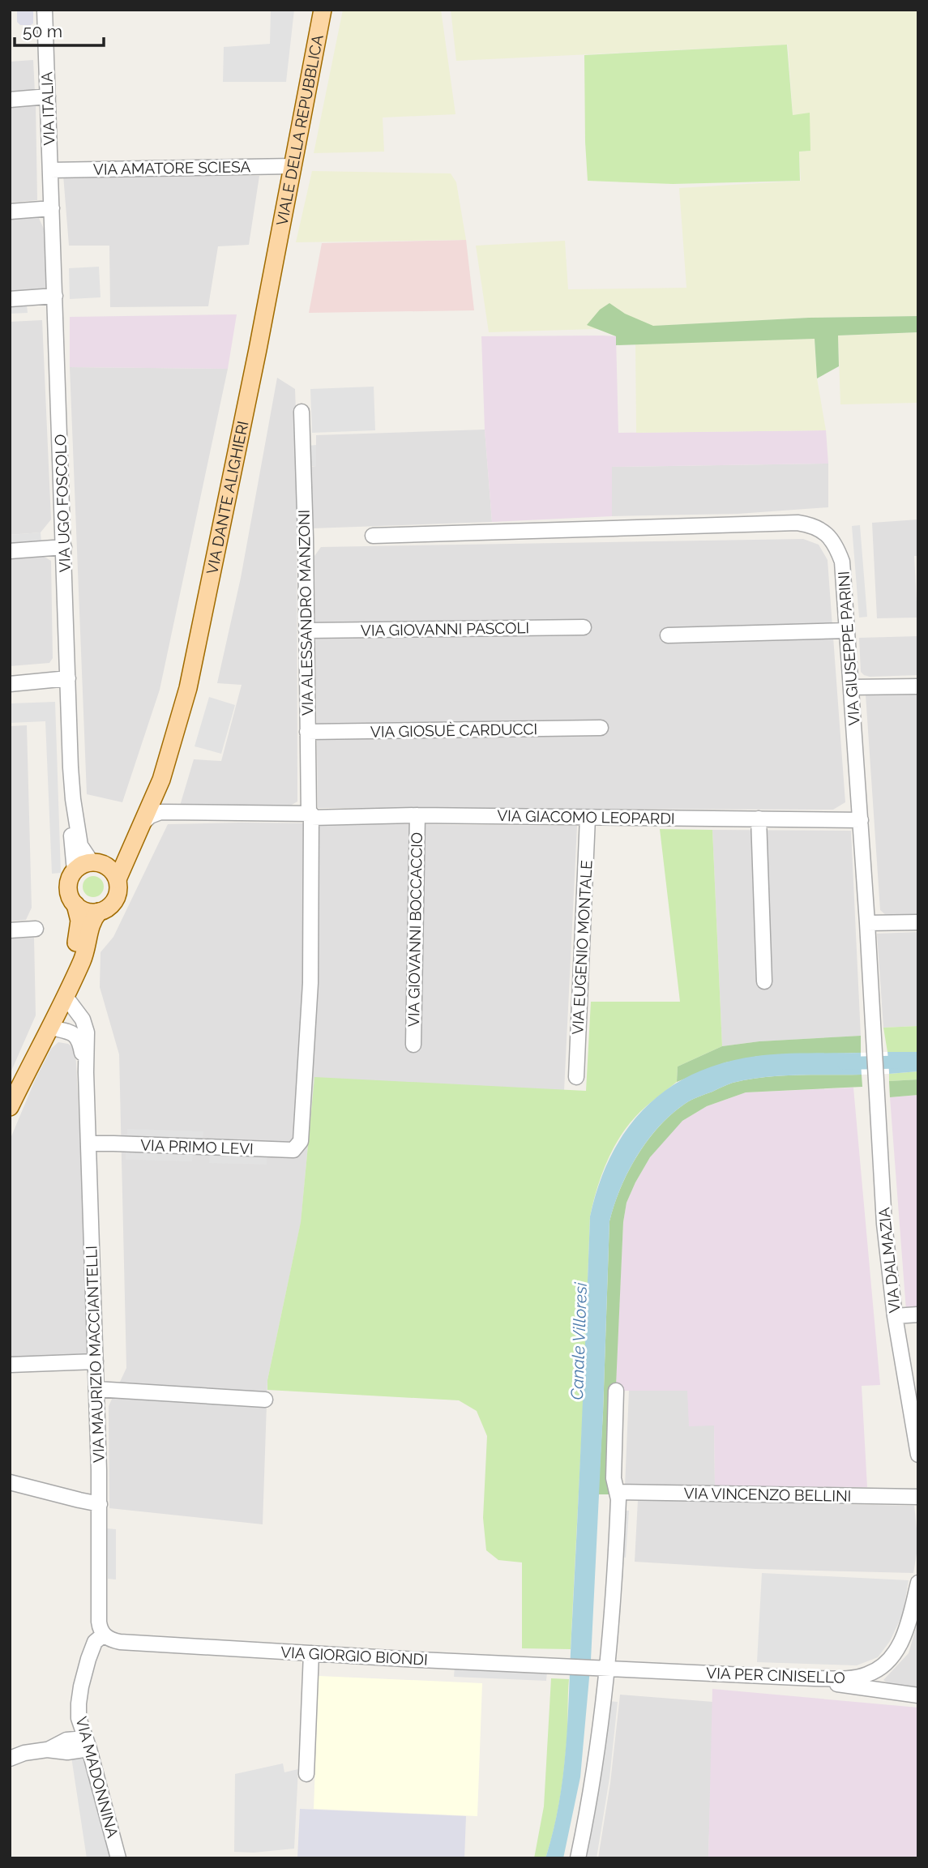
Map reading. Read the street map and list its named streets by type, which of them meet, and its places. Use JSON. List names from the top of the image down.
{
  "streets": {
    "main road": ["VIALE DELLA REPUBBLICA", "VIA DANTE ALIGHIERI"],
    "street": [
      "VIA ITALIA",
      "VIA AMATORE SCIESA",
      "VIA UGO FOSCOLO",
      "VIA ALESSANDRO MANZONI",
      "VIA GIOVANNI PASCOLI",
      "VIA GIUSEPPE PARINI",
      "VIA GIOSUÈ CARDUCCI",
      "VIA GIACOMO LEOPARDI",
      "VIA GIOVANNI BOCCACCIO",
      "VIA EUGENIO MONTALE",
      "VIA PRIMO LEVI",
      "VIA DALMAZIA",
      "VIA MAURIZIO MACCIANTELLI",
      "VIA VINCENZO BELLINI",
      "VIA GIORGIO BIONDI",
      "VIA PER CINISELLO",
      "VIA MADONNINA"
    ]
  },
  "crossings": [
    ["VIA ITALIA", "VIA AMATORE SCIESA"],
    ["VIA ITALIA", "VIA UGO FOSCOLO"],
    ["VIALE DELLA REPUBBLICA", "VIA AMATORE SCIESA"],
    ["VIALE DELLA REPUBBLICA", "VIA DANTE ALIGHIERI"],
    ["VIA DANTE ALIGHIERI", "VIA UGO FOSCOLO"],
    ["VIA DANTE ALIGHIERI", "VIA GIACOMO LEOPARDI"],
    ["VIA ALESSANDRO MANZONI", "VIA GIOVANNI PASCOLI"],
    ["VIA ALESSANDRO MANZONI", "VIA GIOSUÈ CARDUCCI"],
    ["VIA ALESSANDRO MANZONI", "VIA GIACOMO LEOPARDI"],
    ["VIA ALESSANDRO MANZONI", "VIA PRIMO LEVI"],
    ["VIA GIUSEPPE PARINI", "VIA GIACOMO LEOPARDI"],
    ["VIA GIUSEPPE PARINI", "VIA DALMAZIA"],
    ["VIA GIACOMO LEOPARDI", "VIA GIOVANNI BOCCACCIO"],
    ["VIA GIACOMO LEOPARDI", "VIA EUGENIO MONTALE"],
    ["VIA PRIMO LEVI", "VIA MAURIZIO MACCIANTELLI"],
    ["VIA MAURIZIO MACCIANTELLI", "VIA GIORGIO BIONDI"],
    ["VIA MAURIZIO MACCIANTELLI", "VIA MADONNINA"],
    ["VIA GIORGIO BIONDI", "VIA PER CINISELLO"],
    ["VIA GIORGIO BIONDI", "VIA MADONNINA"]
  ],
  "water": ["Canale Villoresi"],
  "scale_bar": "50 m"
}
